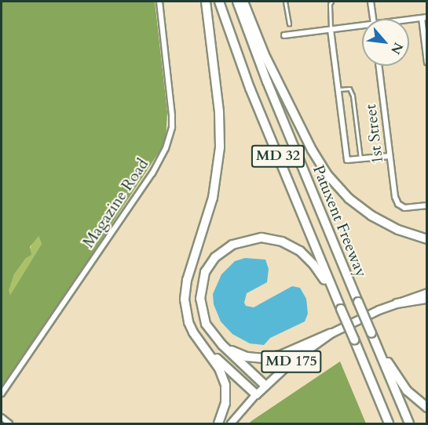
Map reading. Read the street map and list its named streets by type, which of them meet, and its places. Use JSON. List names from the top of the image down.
{
  "streets": {
    "highway": ["MD 32", "Patuxent Freeway"],
    "main road": ["MD 175"],
    "street": ["1st Street", "Magazine Road"]
  },
  "north": "bottom right"
}
